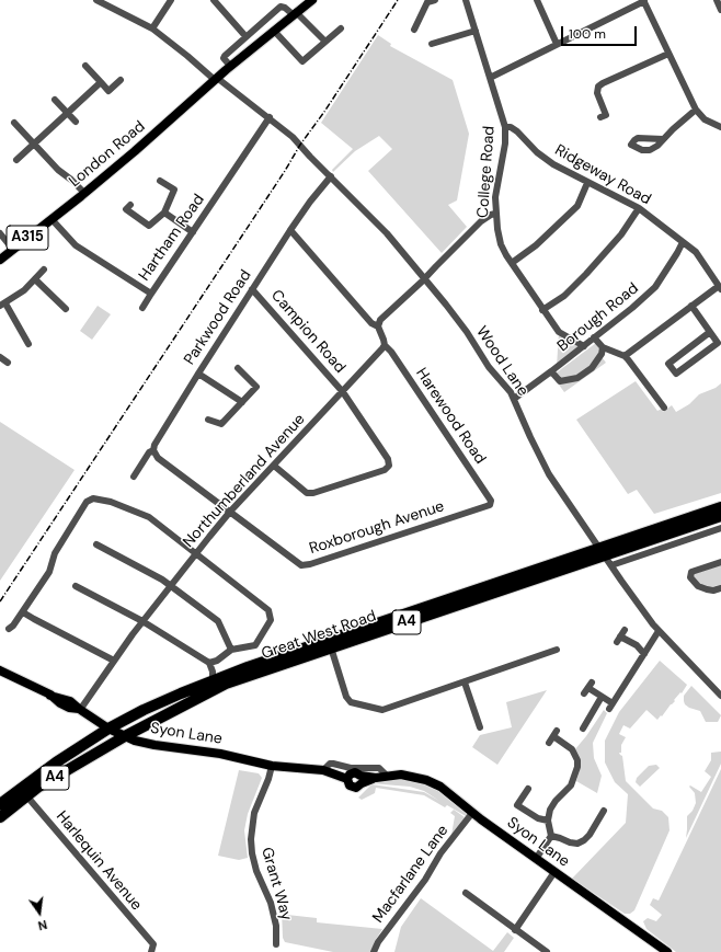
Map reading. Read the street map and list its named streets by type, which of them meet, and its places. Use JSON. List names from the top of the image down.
{
  "streets": {
    "highway": ["A4", "Great West Road"],
    "main road": ["London Road", "A315", "Syon Lane"],
    "street": [
      "College Road",
      "Ridgeway Road",
      "Hartham Road",
      "Parkwood Road",
      "Borough Road",
      "Campion Road",
      "Wood Lane",
      "Harewood Road",
      "Northumberland Avenue",
      "Roxborough Avenue",
      "Harlequin Avenue",
      "Macfarlane Lane",
      "Grant Way"
    ]
  },
  "crossings": [
    ["London Road", "Hartham Road"],
    ["London Road", "Wood Lane"],
    ["College Road", "Ridgeway Road"],
    ["College Road", "Borough Road"],
    ["Ridgeway Road", "Borough Road"],
    ["Hartham Road", "Wood Lane"],
    ["Parkwood Road", "Campion Road"],
    ["Parkwood Road", "Wood Lane"],
    ["Parkwood Road", "Roxborough Avenue"],
    ["Borough Road", "Wood Lane"],
    ["Campion Road", "Northumberland Avenue"],
    ["Wood Lane", "Great West Road"],
    ["Harewood Road", "Northumberland Avenue"],
    ["Harewood Road", "Roxborough Avenue"],
    ["Northumberland Avenue", "Roxborough Avenue"],
    ["Northumberland Avenue", "Syon Lane"],
    ["A4", "Great West Road"],
    ["A4", "Syon Lane"],
    ["Great West Road", "Syon Lane"],
    ["Great West Road", "Harlequin Avenue"],
    ["Syon Lane", "Macfarlane Lane"],
    ["Syon Lane", "Grant Way"]
  ],
  "scale_bar": "100 m",
  "north": "bottom"
}
